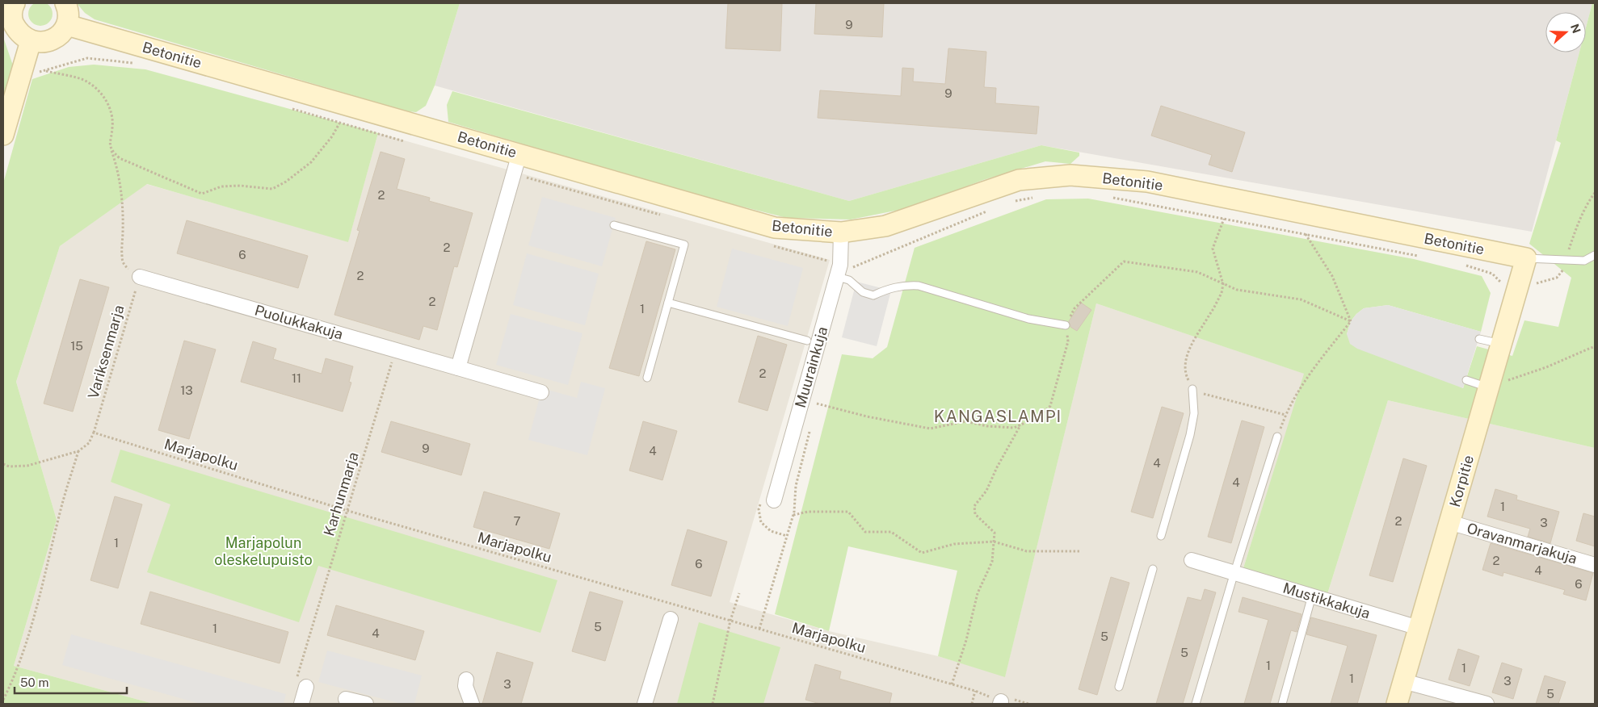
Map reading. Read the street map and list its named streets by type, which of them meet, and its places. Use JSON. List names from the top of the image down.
{
  "streets": {
    "street": [
      "Betonitie",
      "Puolukkakuja",
      "Muurainkuja",
      "Korpitie",
      "Oravanmarjakuja",
      "Mustikkakuja"
    ],
    "path": ["Variksenmarja", "Marjapolku", "Karhunmarja"]
  },
  "crossings": [
    ["Betonitie", "Muurainkuja"],
    ["Betonitie", "Korpitie"],
    ["Puolukkakuja", "Variksenmarja"],
    ["Puolukkakuja", "Karhunmarja"],
    ["Variksenmarja", "Marjapolku"],
    ["Marjapolku", "Karhunmarja"],
    ["Korpitie", "Oravanmarjakuja"],
    ["Korpitie", "Mustikkakuja"]
  ],
  "districts": ["KANGASLAMPI"],
  "parks": ["Marjapolun oleskelupuisto"],
  "house_numbers": [
    "9",
    "9",
    "2",
    "2",
    "6",
    "2",
    "2",
    "1",
    "15",
    "2",
    "11",
    "13",
    "9",
    "4",
    "4",
    "4",
    "1",
    "7",
    "2",
    "3",
    "1",
    "2",
    "6",
    "4",
    "6",
    "5",
    "1",
    "4",
    "5",
    "5",
    "1",
    "1",
    "1",
    "3",
    "3",
    "5"
  ],
  "scale_bar": "50 m",
  "north": "right"
}
